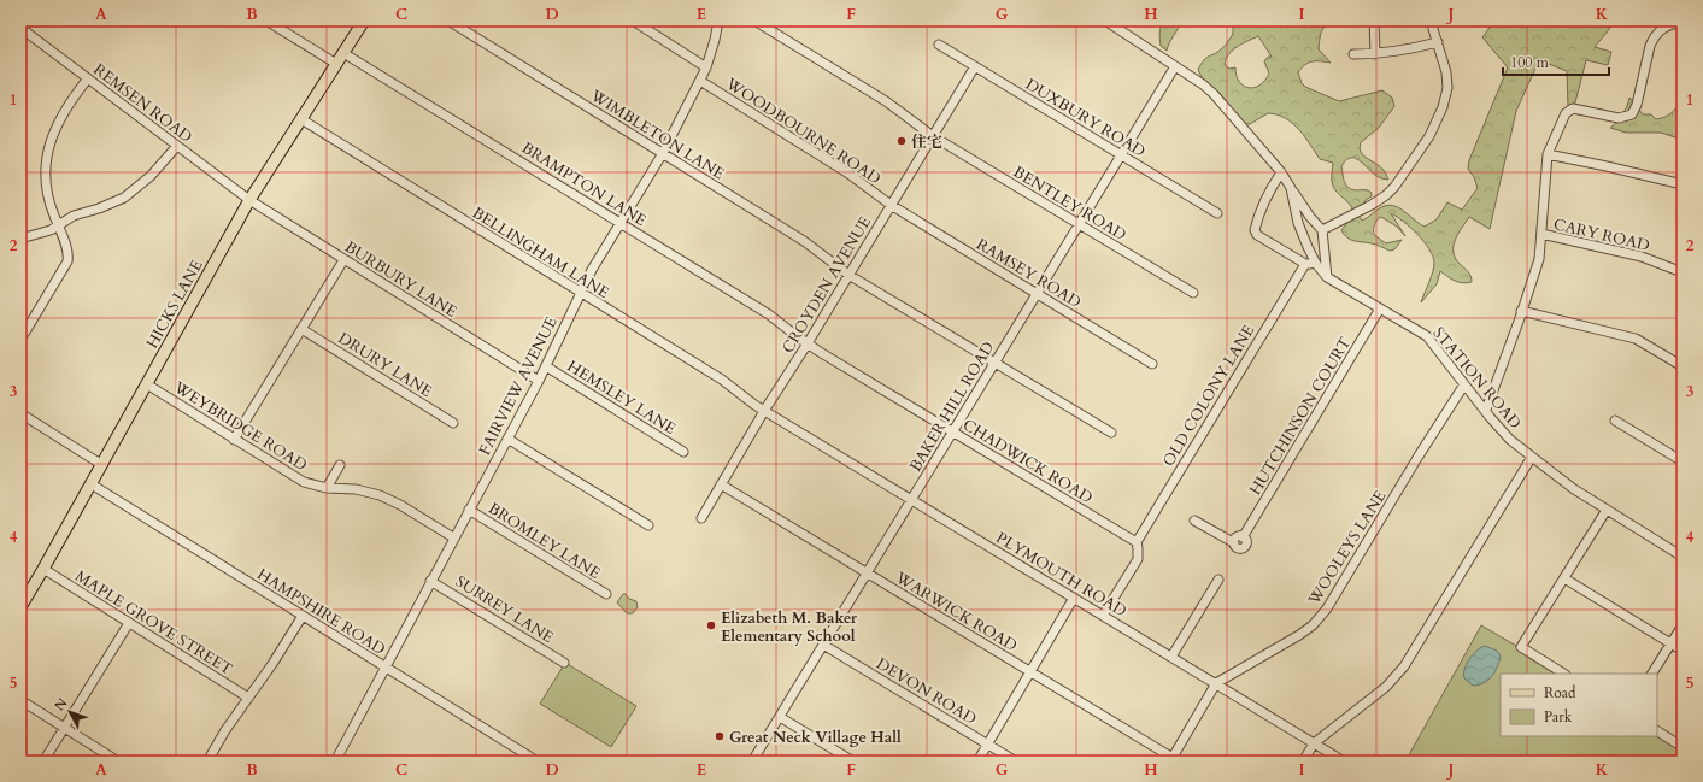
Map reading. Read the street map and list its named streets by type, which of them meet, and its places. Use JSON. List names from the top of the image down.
{
  "streets": {
    "main road": ["HICKS LANE"],
    "street": [
      "REMSEN ROAD",
      "DUXBURY ROAD",
      "WOODBOURNE ROAD",
      "WIMBLETON LANE",
      "BRAMPTON LANE",
      "BENTLEY ROAD",
      "CARY ROAD",
      "BELLINGHAM LANE",
      "RAMSEY ROAD",
      "BURBURY LANE",
      "CROYDEN AVENUE",
      "DRURY LANE",
      "STATION ROAD",
      "FAIRVIEW AVENUE",
      "OLD COLONY LANE",
      "HEMSLEY LANE",
      "BAKER HILL ROAD",
      "HUTCHINSON COURT",
      "WEYBRIDGE ROAD",
      "CHADWICK ROAD",
      "BROMLEY LANE",
      "WOOLEYS LANE",
      "PLYMOUTH ROAD",
      "SURREY LANE",
      "HAMPSHIRE ROAD",
      "WARWICK ROAD",
      "MAPLE GROVE STREET",
      "DEVON ROAD"
    ]
  },
  "crossings": [
    ["REMSEN ROAD", "BURBURY LANE"],
    ["REMSEN ROAD", "HICKS LANE"],
    ["DUXBURY ROAD", "CROYDEN AVENUE"],
    ["DUXBURY ROAD", "BAKER HILL ROAD"],
    ["WOODBOURNE ROAD", "RAMSEY ROAD"],
    ["WOODBOURNE ROAD", "CROYDEN AVENUE"],
    ["WOODBOURNE ROAD", "FAIRVIEW AVENUE"],
    ["WIMBLETON LANE", "CROYDEN AVENUE"],
    ["WIMBLETON LANE", "FAIRVIEW AVENUE"],
    ["WIMBLETON LANE", "BAKER HILL ROAD"],
    ["BRAMPTON LANE", "CROYDEN AVENUE"],
    ["BRAMPTON LANE", "HICKS LANE"],
    ["BRAMPTON LANE", "FAIRVIEW AVENUE"],
    ["BRAMPTON LANE", "CHADWICK ROAD"],
    ["BENTLEY ROAD", "CROYDEN AVENUE"],
    ["BENTLEY ROAD", "BAKER HILL ROAD"],
    ["BELLINGHAM LANE", "CROYDEN AVENUE"],
    ["BELLINGHAM LANE", "HICKS LANE"],
    ["BELLINGHAM LANE", "FAIRVIEW AVENUE"],
    ["BELLINGHAM LANE", "PLYMOUTH ROAD"],
    ["RAMSEY ROAD", "CROYDEN AVENUE"],
    ["RAMSEY ROAD", "BAKER HILL ROAD"],
    ["BURBURY LANE", "HICKS LANE"],
    ["BURBURY LANE", "FAIRVIEW AVENUE"],
    ["CROYDEN AVENUE", "CHADWICK ROAD"],
    ["CROYDEN AVENUE", "PLYMOUTH ROAD"],
    ["CROYDEN AVENUE", "WARWICK ROAD"],
    ["HICKS LANE", "WEYBRIDGE ROAD"],
    ["HICKS LANE", "HAMPSHIRE ROAD"],
    ["HICKS LANE", "MAPLE GROVE STREET"],
    ["STATION ROAD", "BAKER HILL ROAD"],
    ["STATION ROAD", "HUTCHINSON COURT"],
    ["STATION ROAD", "WOOLEYS LANE"],
    ["FAIRVIEW AVENUE", "HEMSLEY LANE"],
    ["FAIRVIEW AVENUE", "WEYBRIDGE ROAD"],
    ["FAIRVIEW AVENUE", "BROMLEY LANE"],
    ["FAIRVIEW AVENUE", "SURREY LANE"],
    ["FAIRVIEW AVENUE", "HAMPSHIRE ROAD"],
    ["OLD COLONY LANE", "CHADWICK ROAD"],
    ["BAKER HILL ROAD", "CHADWICK ROAD"],
    ["BAKER HILL ROAD", "PLYMOUTH ROAD"],
    ["BAKER HILL ROAD", "WARWICK ROAD"],
    ["BAKER HILL ROAD", "DEVON ROAD"],
    ["WOOLEYS LANE", "PLYMOUTH ROAD"],
    ["WOOLEYS LANE", "WARWICK ROAD"]
  ],
  "places": ["住宅", "Elizabeth M. Baker Elementary School", "Great Neck Village Hall"],
  "legend": ["Road", "Park"],
  "scale_bar": "100 m",
  "north": "top left",
  "grid": {
    "columns": [
      "A",
      "B",
      "C",
      "D",
      "E",
      "F",
      "G",
      "H",
      "I",
      "J",
      "K"
    ],
    "rows": [
      "1",
      "2",
      "3",
      "4",
      "5"
    ]
  }
}
